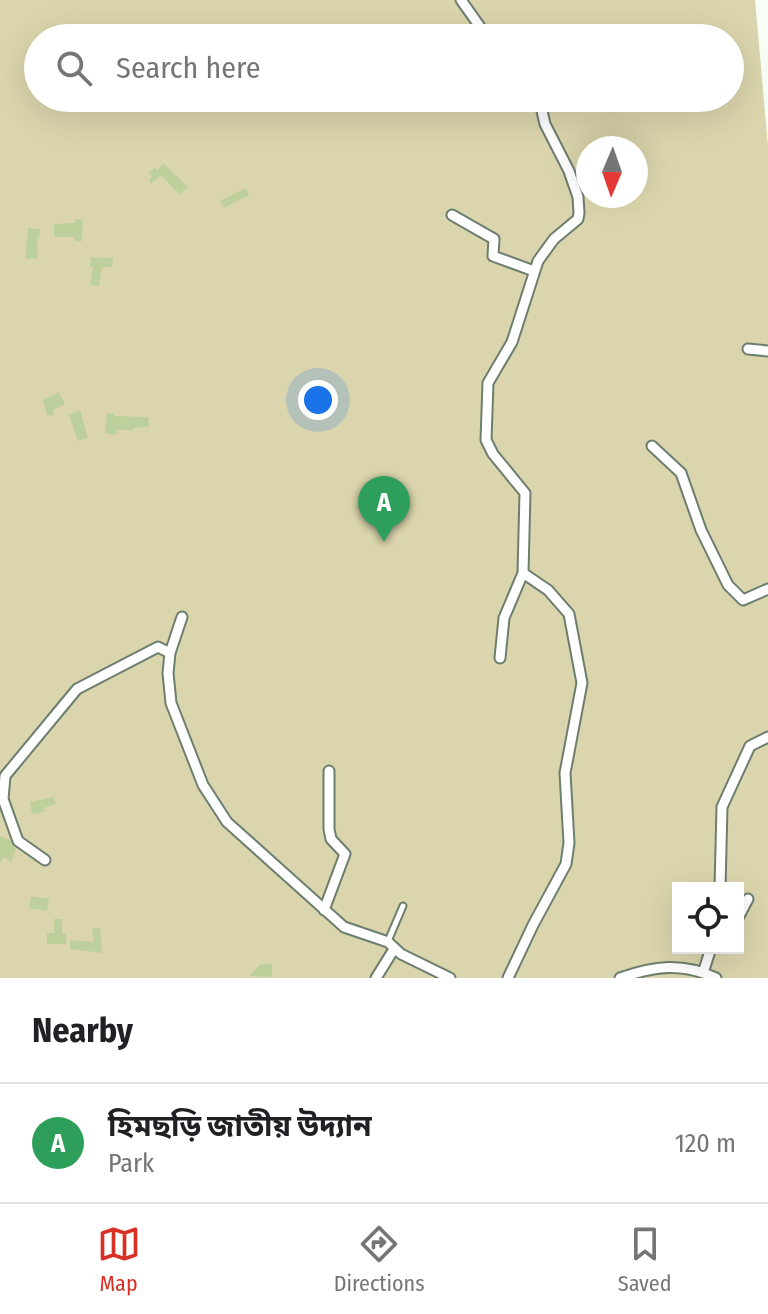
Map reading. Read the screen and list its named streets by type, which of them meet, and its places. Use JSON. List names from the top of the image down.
{
  "north": "bottom",
  "page": {
    "search": "Search here",
    "pins": "A",
    "heading": "Nearby",
    "list": [
      {
        "mark": "A",
        "name": "হিমছড়ি জাতীয় উদ্যান",
        "note": "Park",
        "value": "120 m"
      }
    ],
    "nav": ["Map", "Directions", "Saved"]
  }
}
